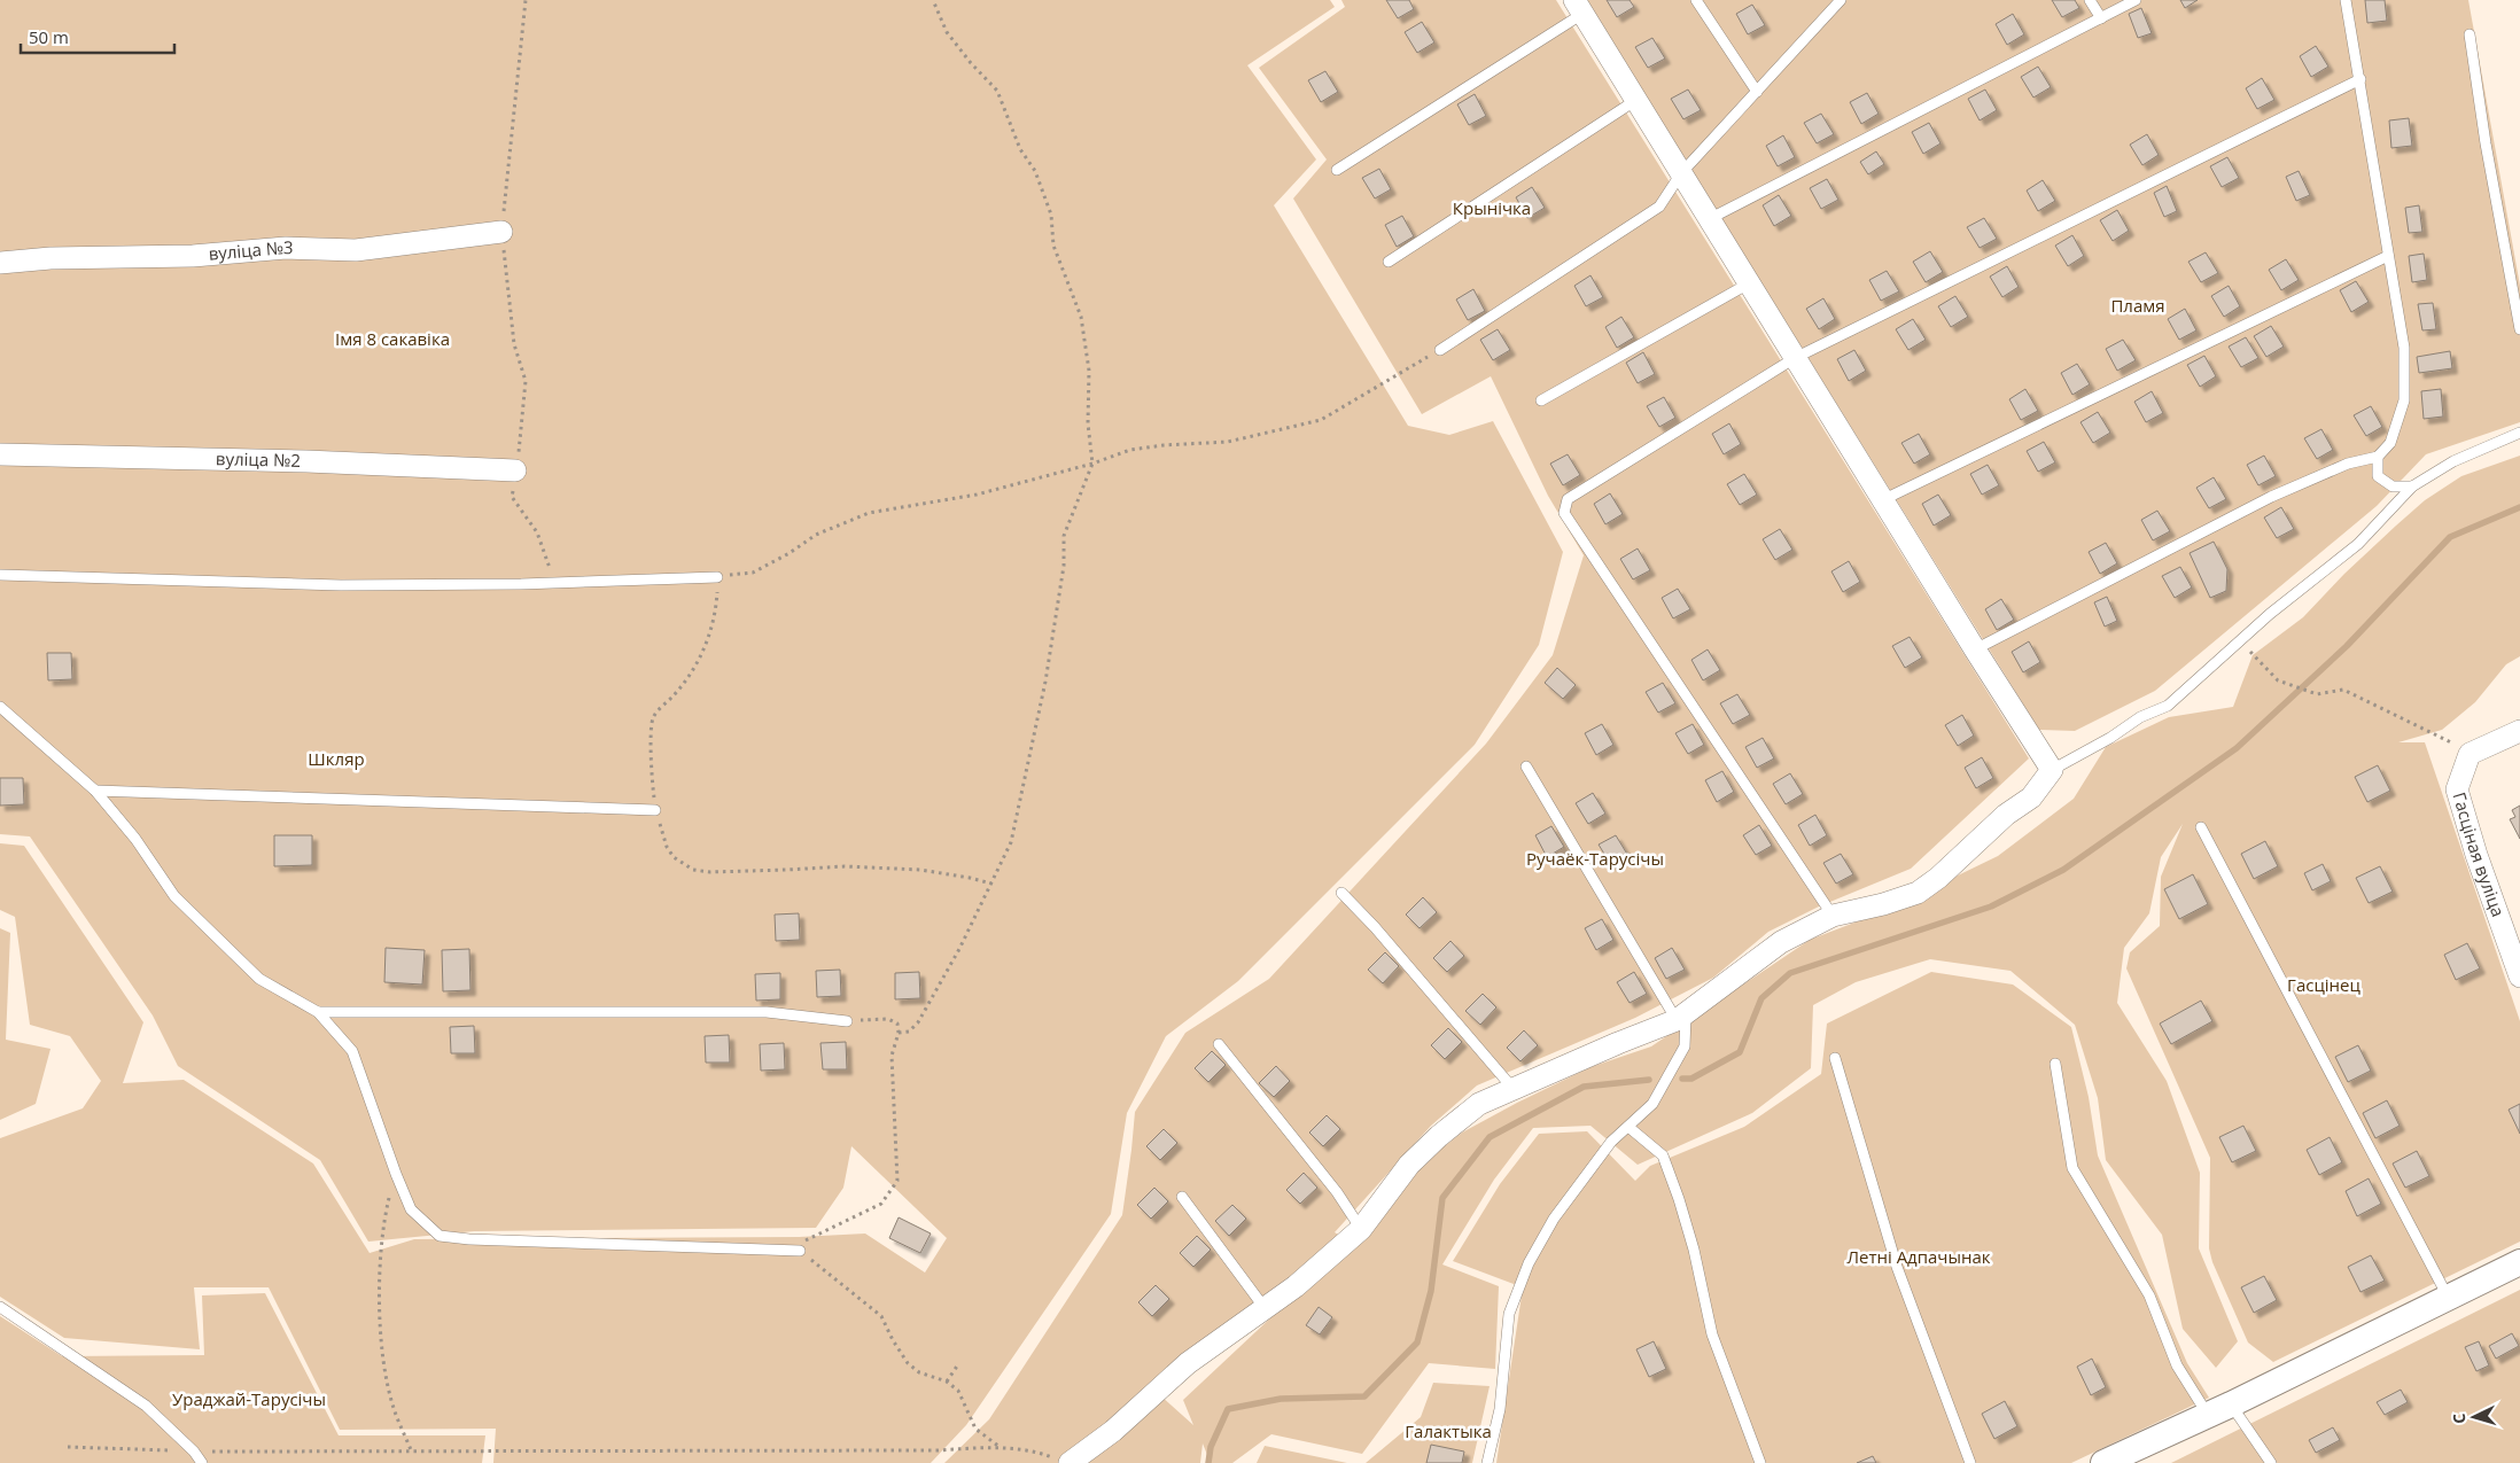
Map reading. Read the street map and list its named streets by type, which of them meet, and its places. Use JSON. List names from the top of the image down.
{
  "streets": {
    "street": ["вуліца №3", "вуліца №2", "Гасціная вуліца"]
  },
  "parks": [
    "Крынічка",
    "Пламя",
    "Імя 8 сакавіка",
    "Шкляр",
    "Ручаёк-Тарусічы",
    "Гасцінец",
    "Летні Адпачынак",
    "Ураджай-Тарусічы",
    "Галактыка"
  ],
  "scale_bar": "50 m",
  "north": "left"
}
